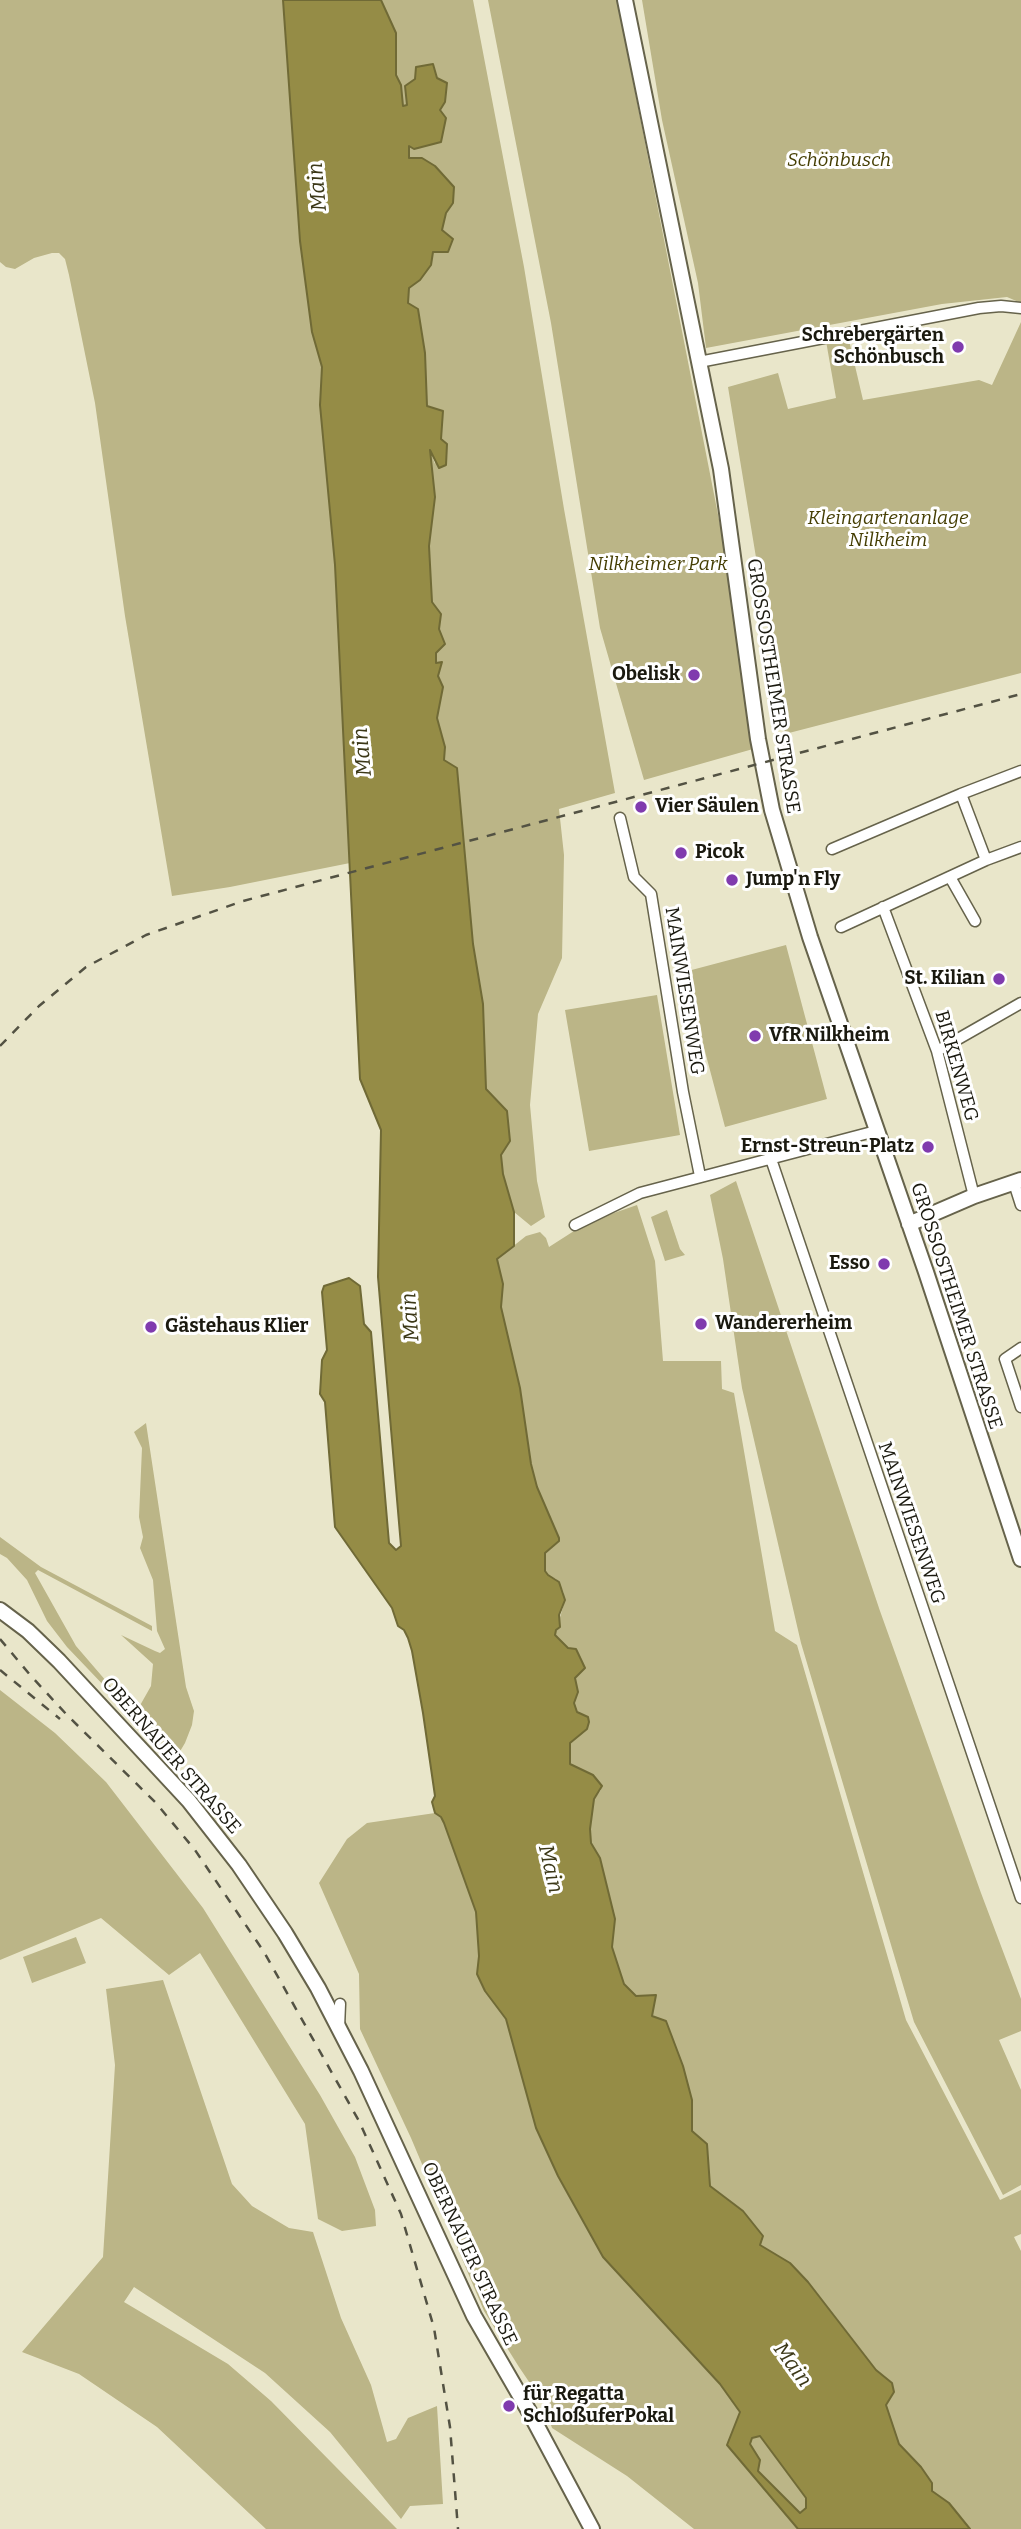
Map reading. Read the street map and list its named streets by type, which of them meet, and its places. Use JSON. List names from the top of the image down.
{
  "streets": {
    "main road": ["GROSSOSTHEIMER STRASSE", "OBERNAUER STRASSE"],
    "street": ["MAINWIESENWEG", "BIRKENWEG"]
  },
  "water": ["Main"],
  "parks": ["Schönbusch", "Kleingartenanlage Nilkheim", "Nilkheimer Park"],
  "places": [
    "Schrebergärten Schönbusch",
    "Obelisk",
    "Vier Säulen",
    "Picok",
    "Jump'n Fly",
    "St. Kilian",
    "VfR Nilkheim",
    "Ernst-Streun-Platz",
    "Esso",
    "Wandererheim",
    "Gästehaus Klier",
    "für Regatta SchloßuferPokal"
  ]
}
